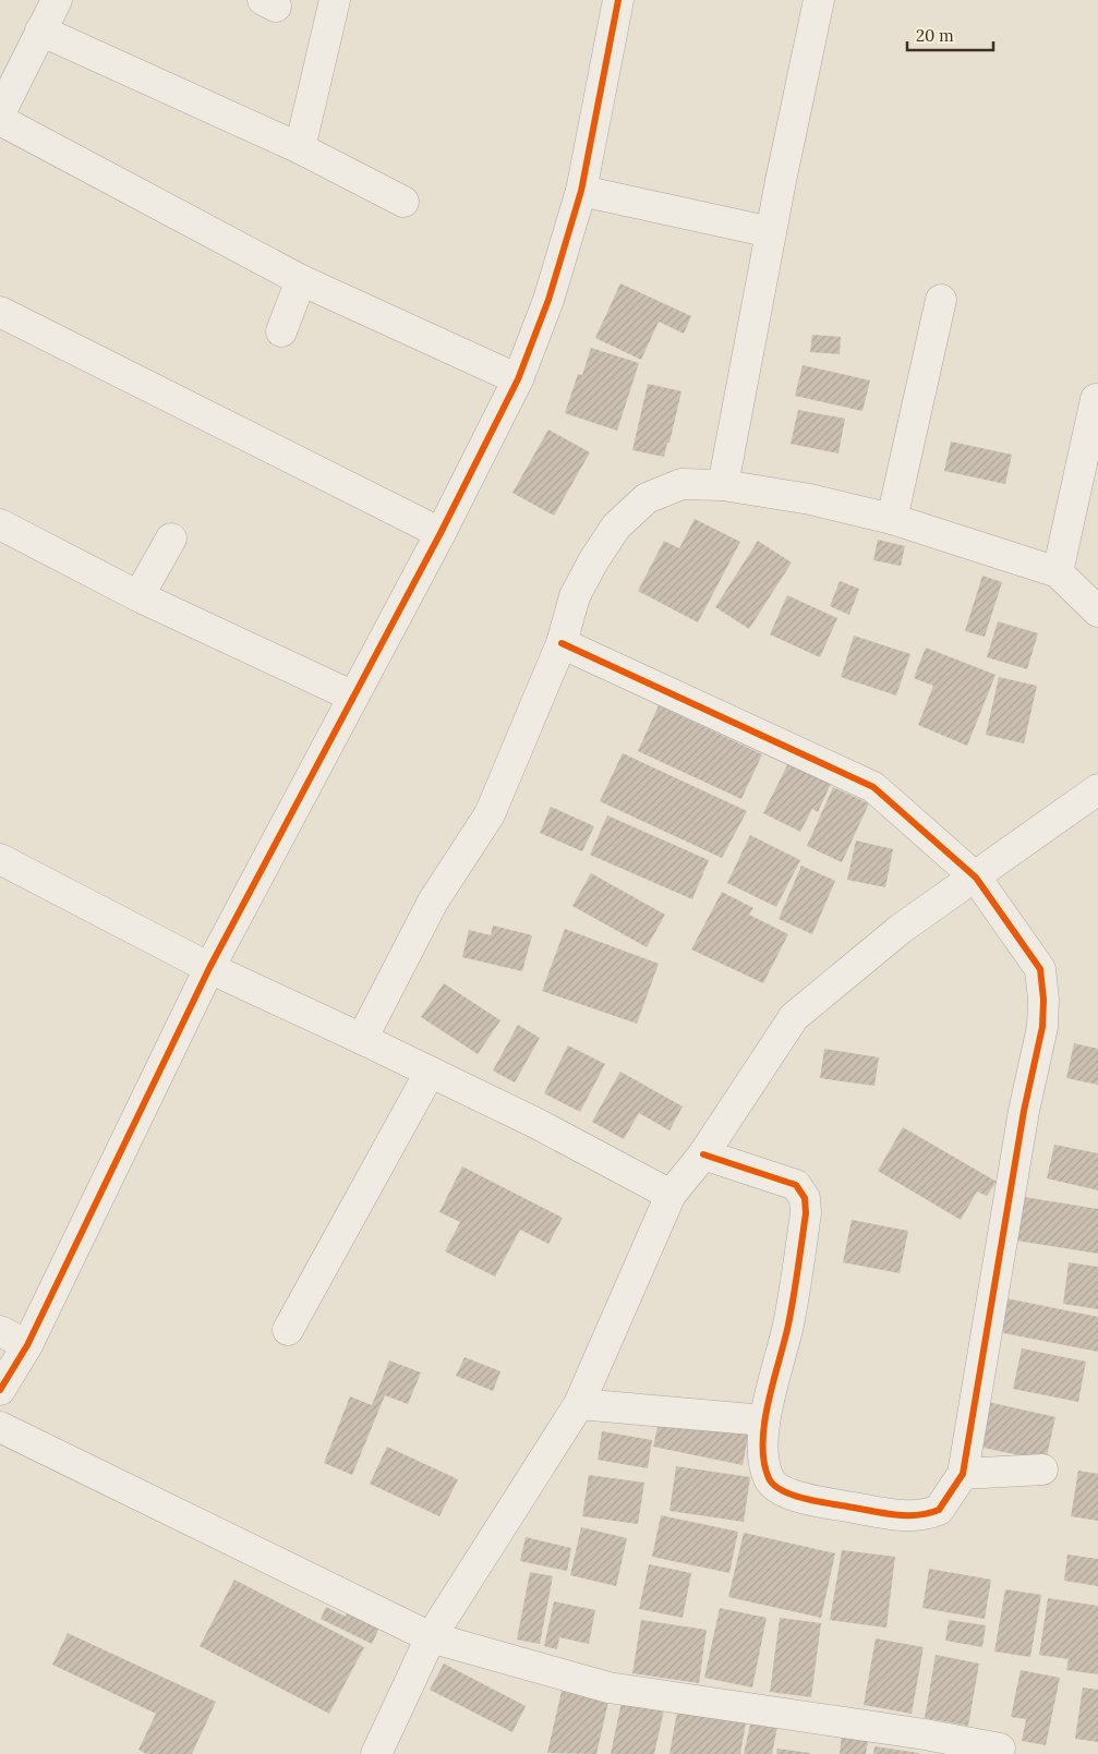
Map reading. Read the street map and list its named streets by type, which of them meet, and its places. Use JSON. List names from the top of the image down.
{
  "scale_bar": "20 m"
}
